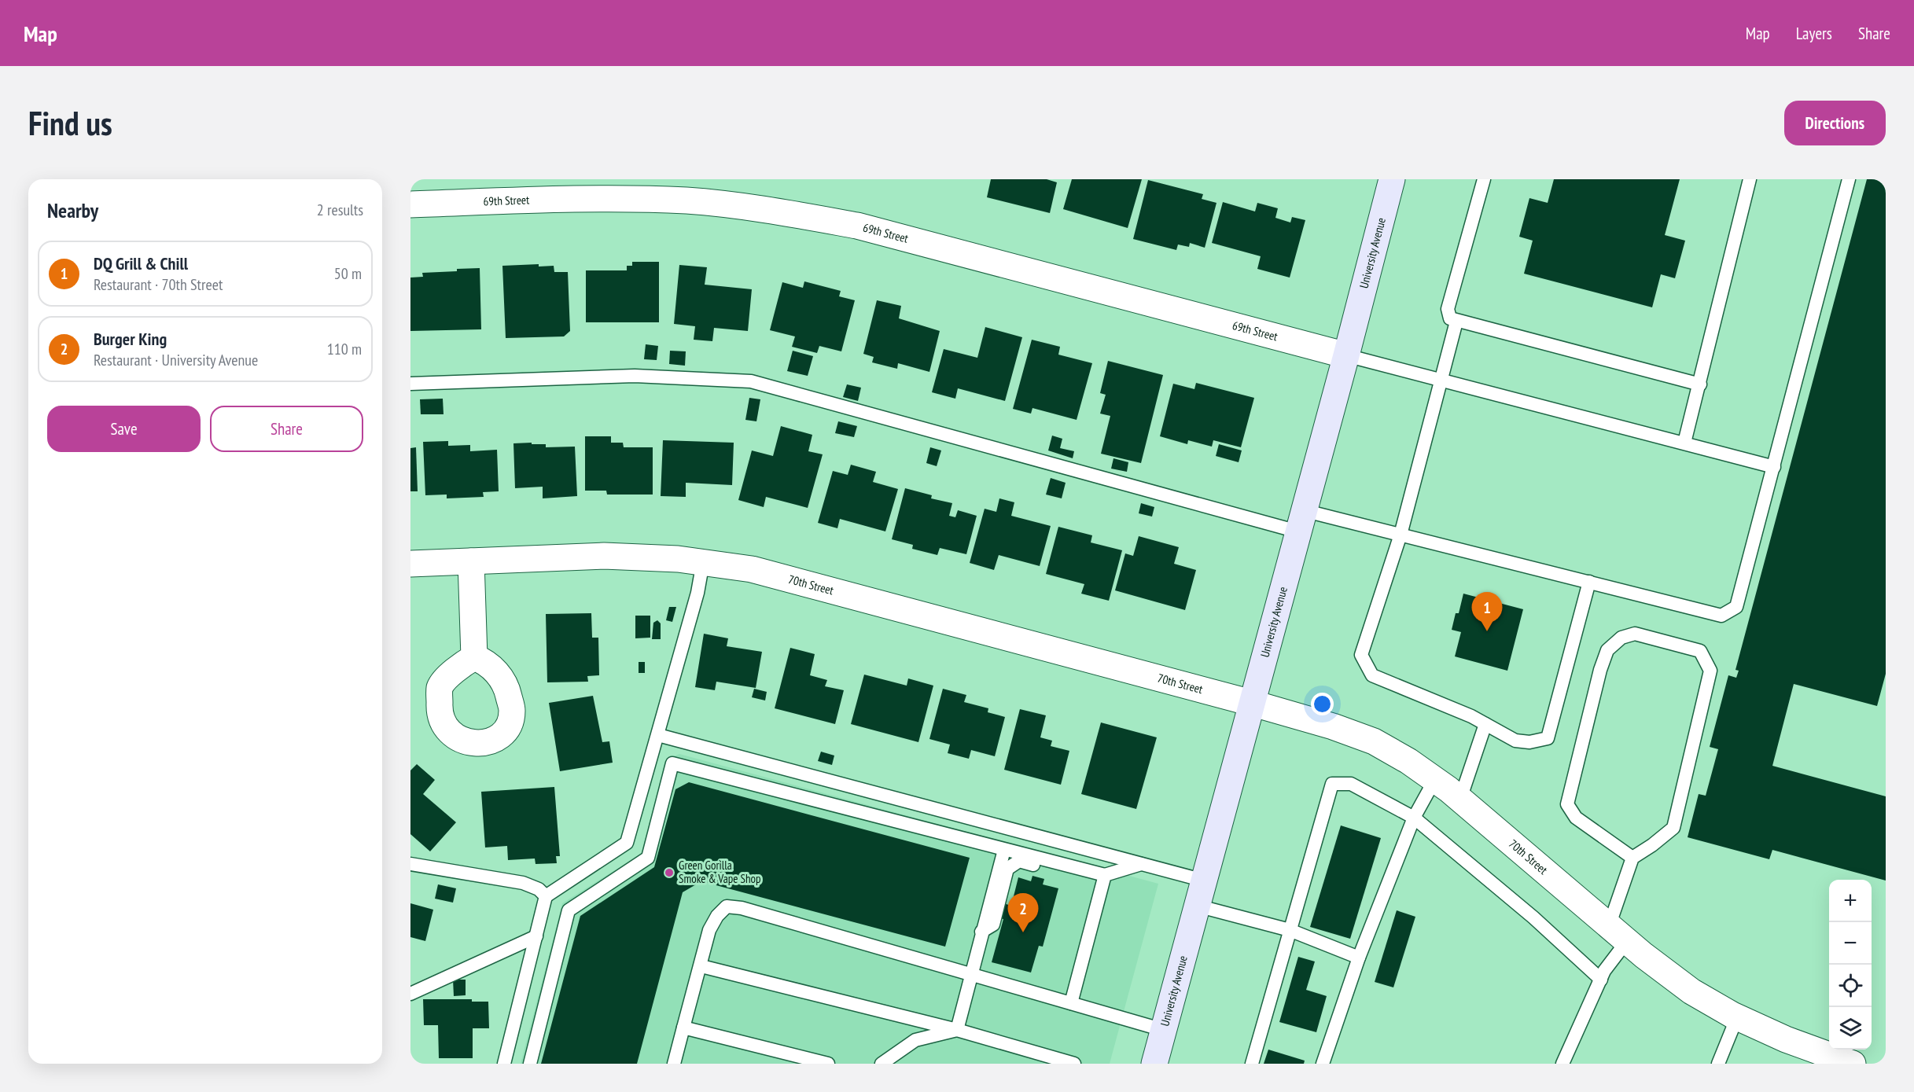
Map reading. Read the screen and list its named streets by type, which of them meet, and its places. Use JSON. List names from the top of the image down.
{
  "streets": {
    "main road": ["University Avenue"],
    "street": ["69th Street", "70th Street"]
  },
  "crossings": [
    ["69th Street", "University Avenue"],
    ["University Avenue", "70th Street"]
  ],
  "places": ["Green Gorilla Smoke & Vape Shop"],
  "page": {
    "header": "Map",
    "nav": ["Map", "Layers", "Share"],
    "buttons": [
      "Directions",
      ["Save", "Share"]
    ],
    "title": "Find us",
    "heading": ["Nearby", "2 results"],
    "list": [
      {
        "mark": "1",
        "name": "DQ Grill & Chill",
        "note": "Restaurant · 70th Street",
        "value": "50 m"
      },
      {
        "mark": "2",
        "name": "Burger King",
        "note": "Restaurant · University Avenue",
        "value": "110 m"
      }
    ],
    "pins": ["1", "2"],
    "map_buttons": ["+", "−"]
  }
}
